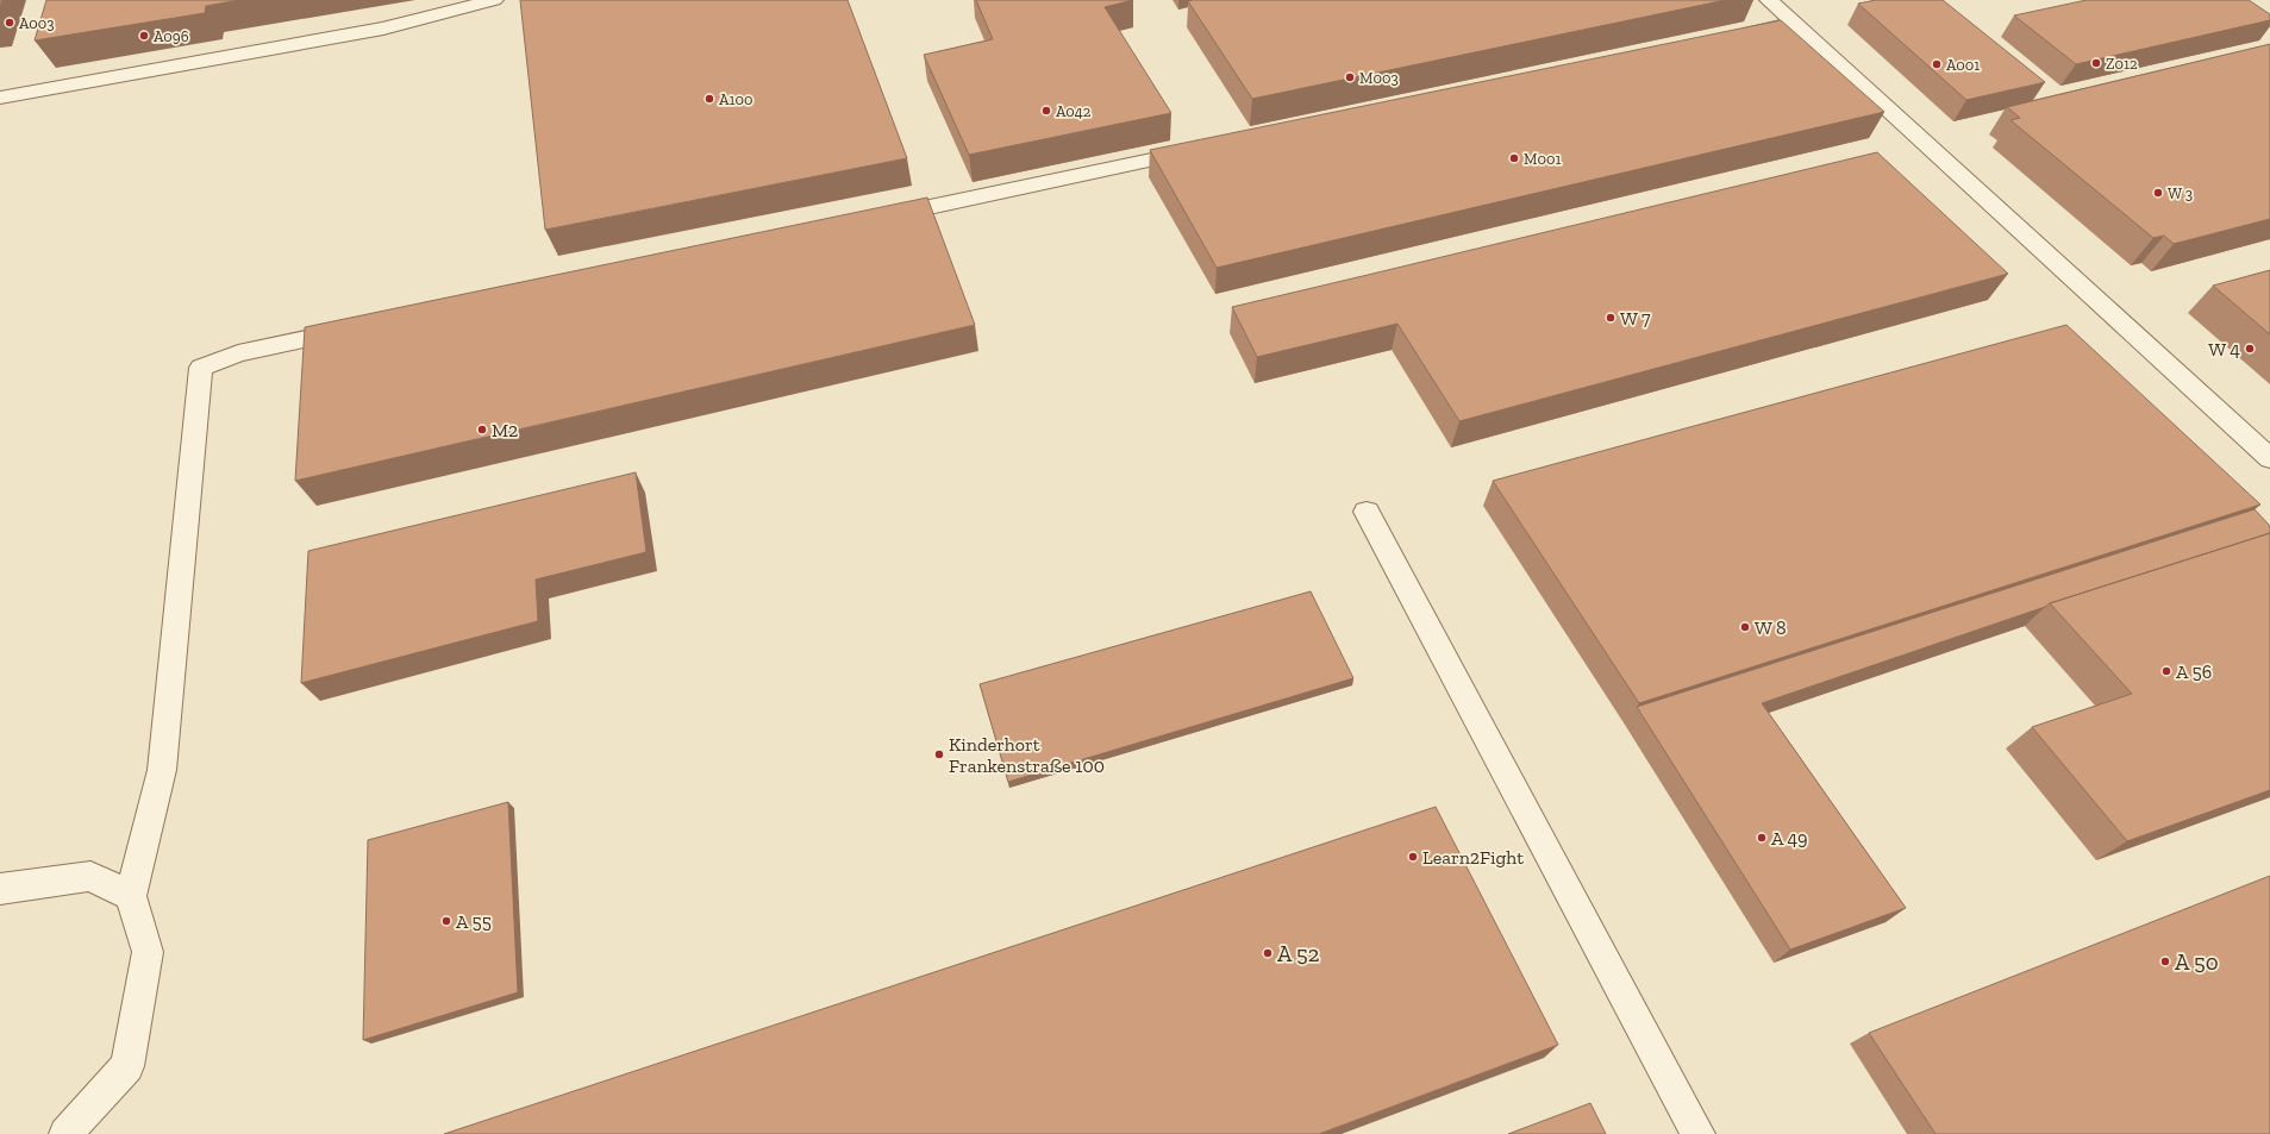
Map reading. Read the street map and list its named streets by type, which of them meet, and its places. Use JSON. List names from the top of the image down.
{
  "places": [
    "A003",
    "A096",
    "Z012",
    "A001",
    "M003",
    "A100",
    "A042",
    "M001",
    "W 3",
    "W 7",
    "W 4",
    "M2",
    "W 8",
    "A 56",
    "Kinderhort Frankenstraße 100",
    "A 49",
    "Learn2Fight",
    "A 55",
    "A 52",
    "A 50"
  ]
}
